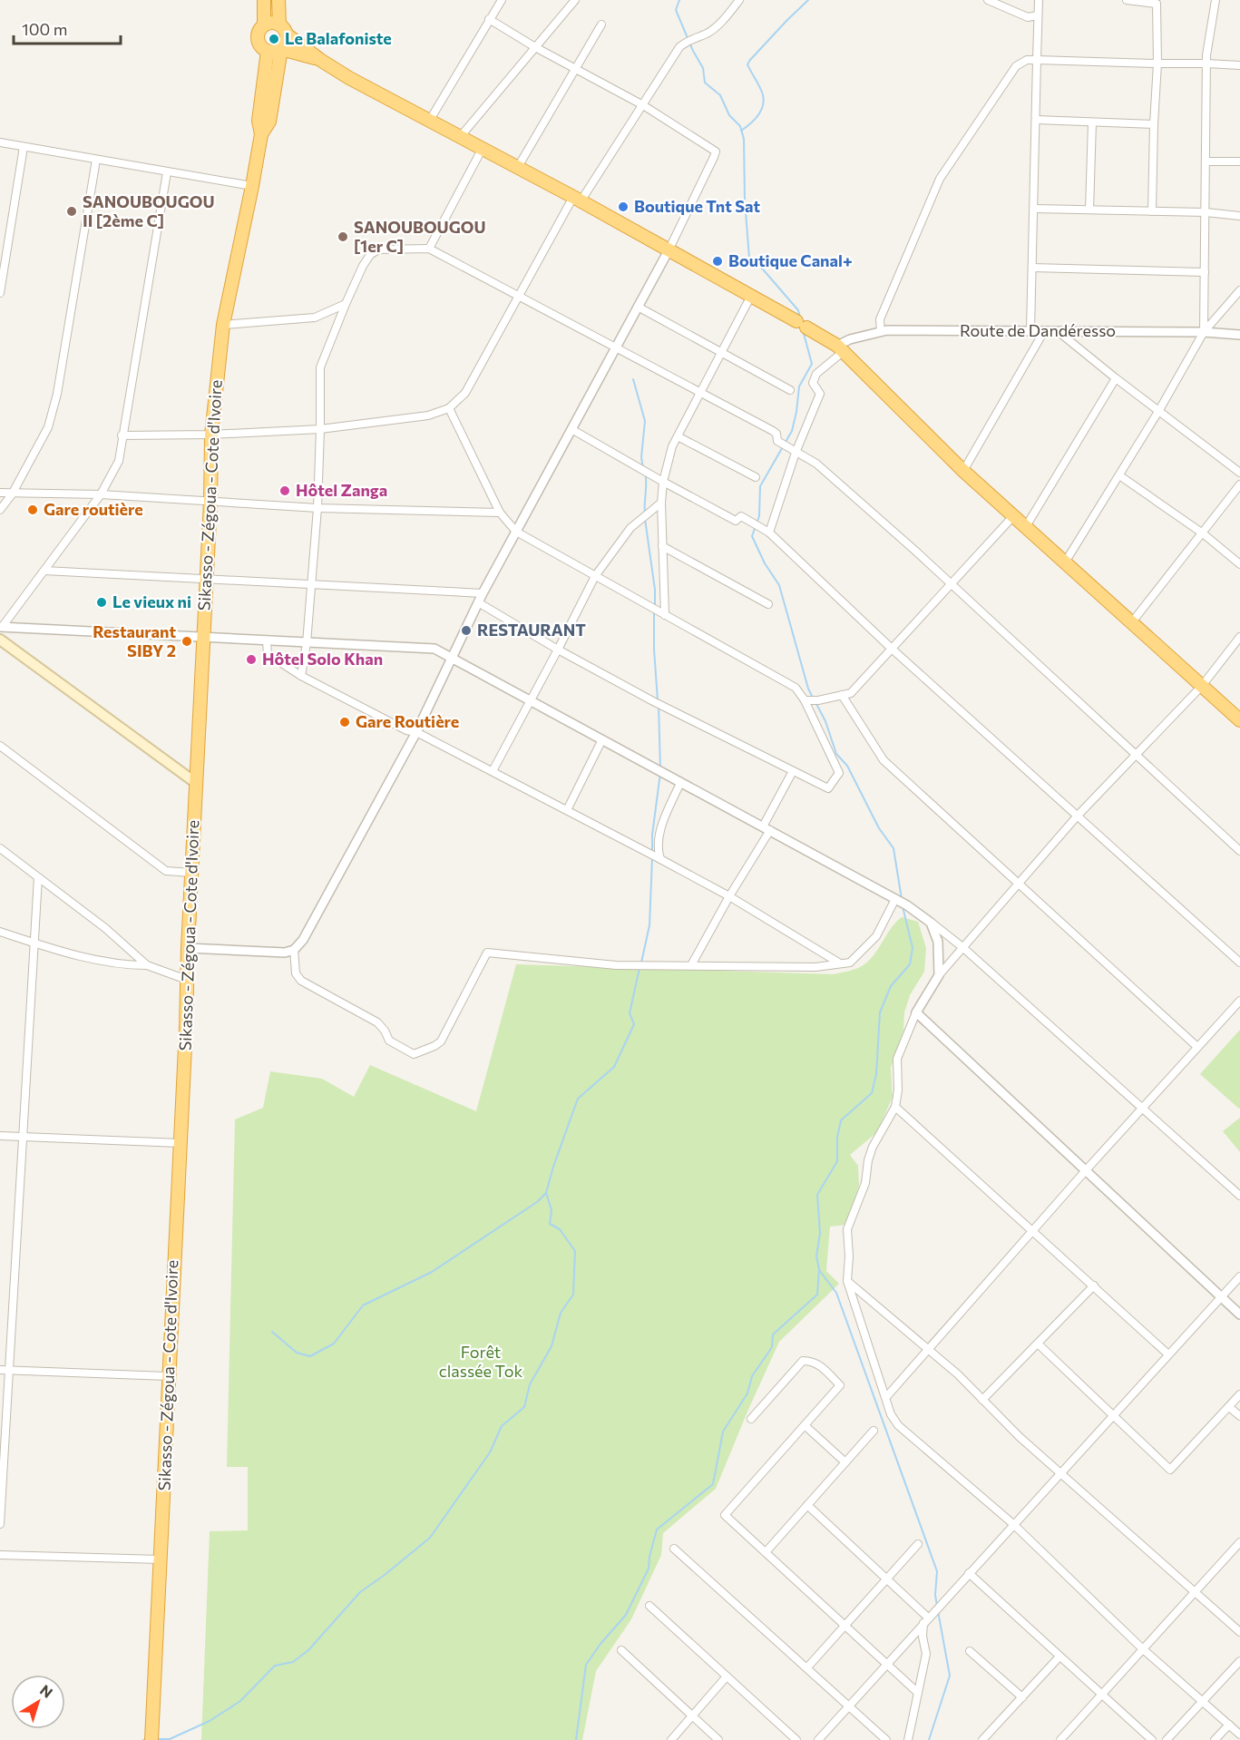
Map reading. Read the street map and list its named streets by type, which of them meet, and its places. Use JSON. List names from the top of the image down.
{
  "streets": {
    "highway": ["Sikasso - Zégoua - Cote d'Ivoire"],
    "street": ["Route de Dandéresso"]
  },
  "parks": ["Forêt classée Tok"],
  "places": [
    "Le Balafoniste",
    "Boutique Tnt Sat",
    "SANOUBOUGOU II [2ème C]",
    "SANOUBOUGOU [1er C]",
    "Boutique Canal+",
    "Hôtel Zanga",
    "Gare routière",
    "Le vieux ni",
    "RESTAURANT",
    "Restaurant SIBY 2",
    "Hôtel Solo Khan",
    "Gare Routière"
  ],
  "scale_bar": "100 m",
  "north": "top right"
}
